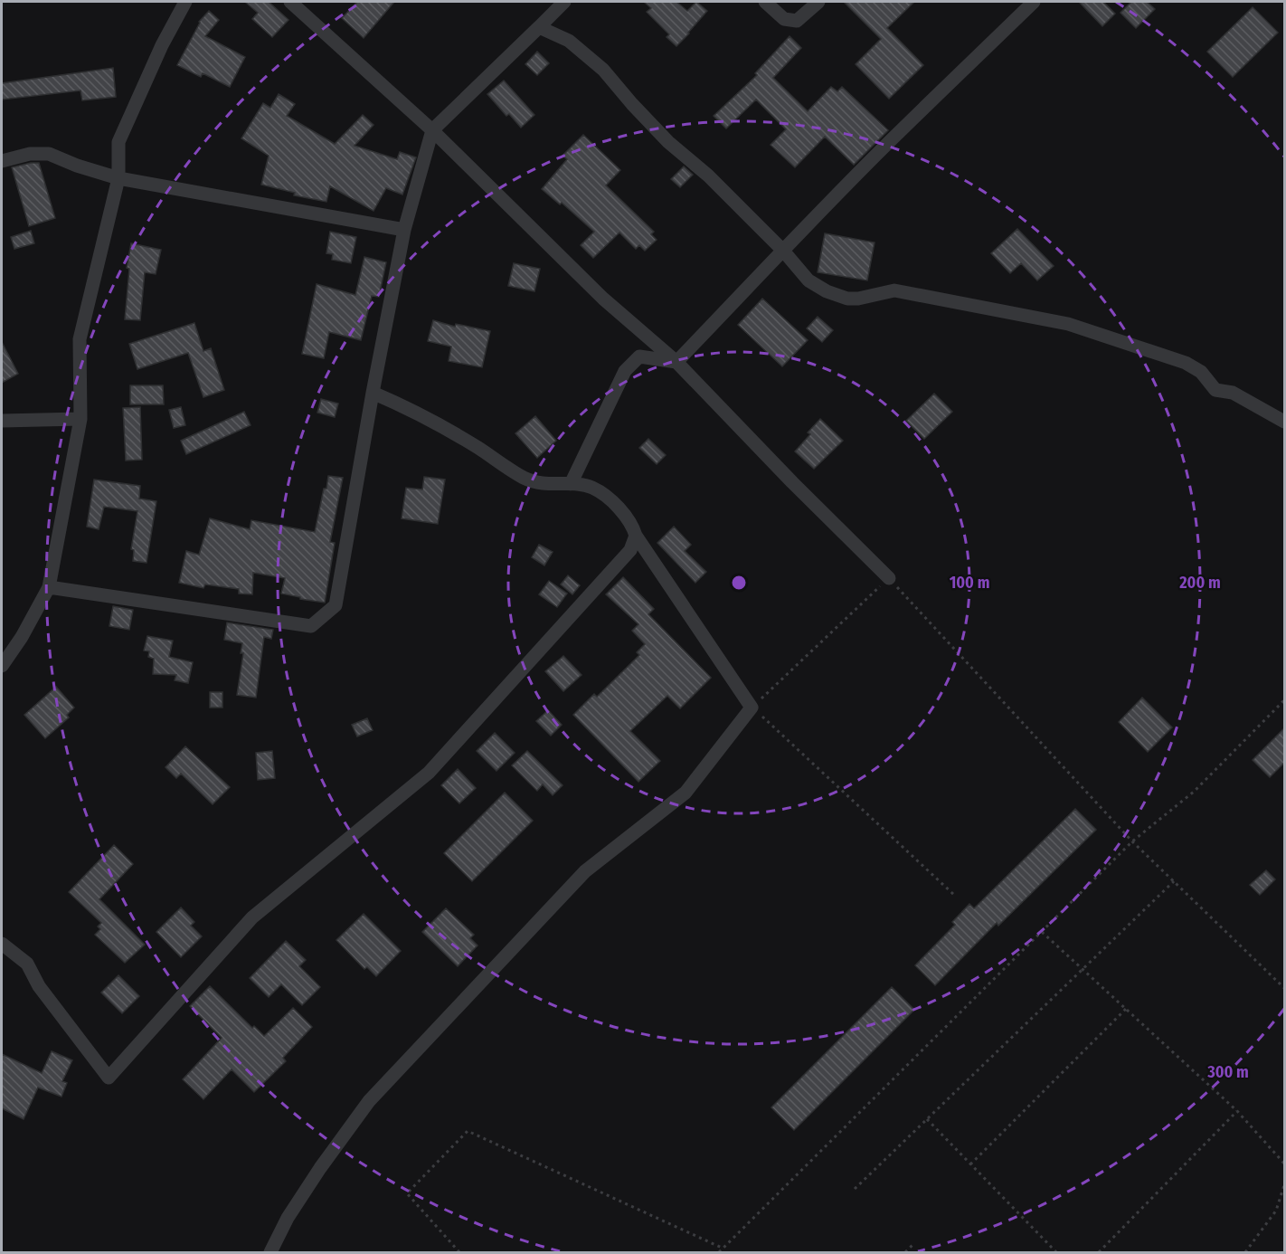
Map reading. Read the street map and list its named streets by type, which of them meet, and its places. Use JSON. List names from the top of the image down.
{
  "rings": ["100 m", "200 m", "300 m"]
}
